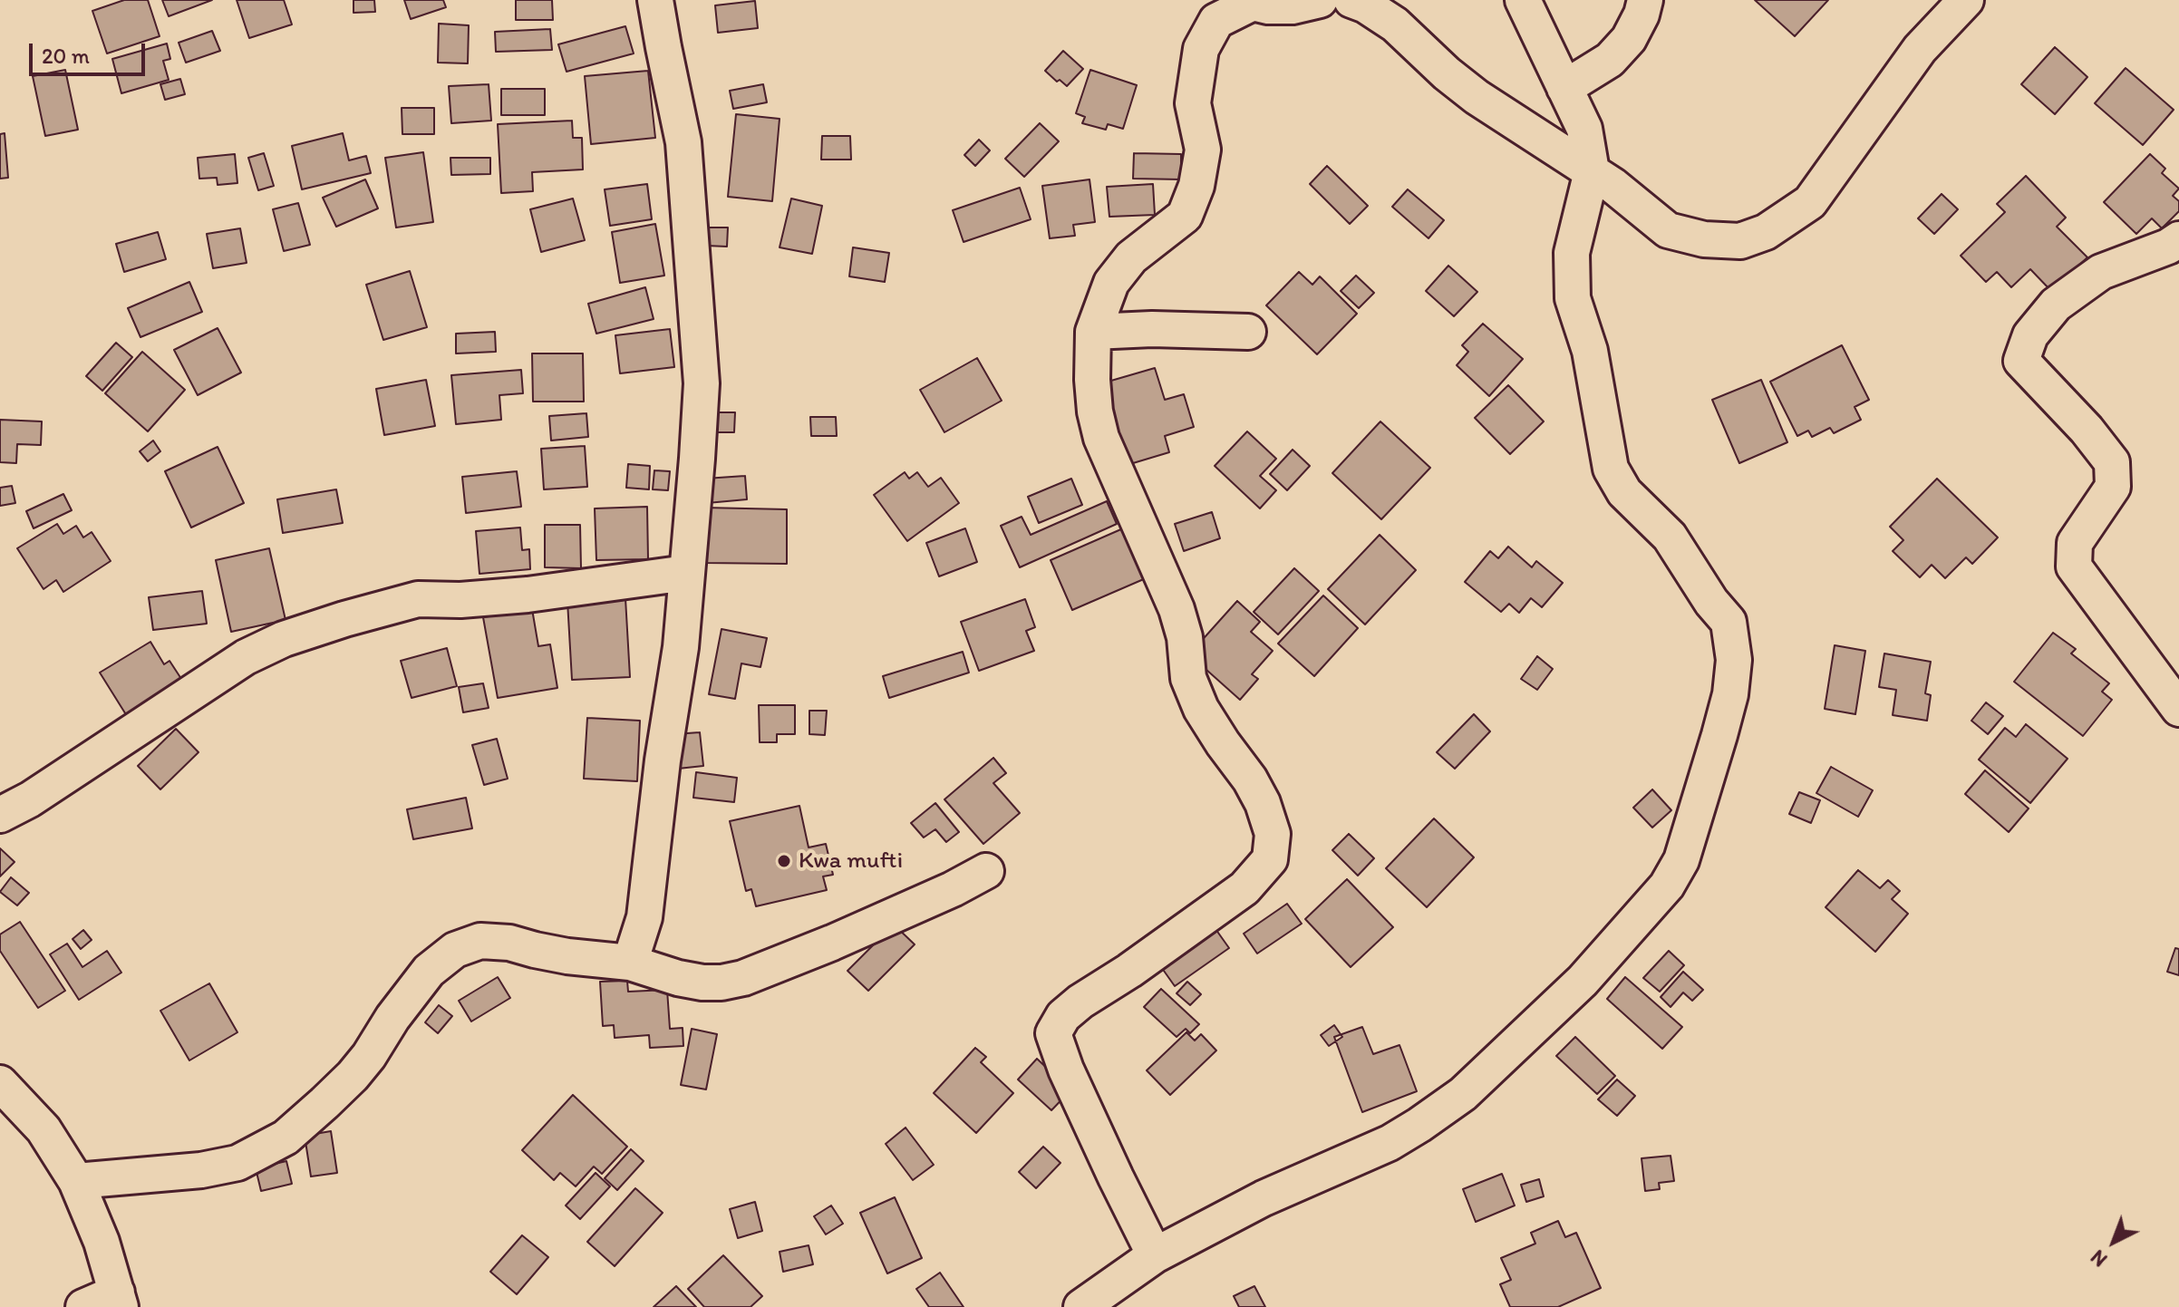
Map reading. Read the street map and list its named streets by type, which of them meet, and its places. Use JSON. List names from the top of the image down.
{
  "places": ["Kwa mufti"],
  "scale_bar": "20 m",
  "north": "bottom left"
}
